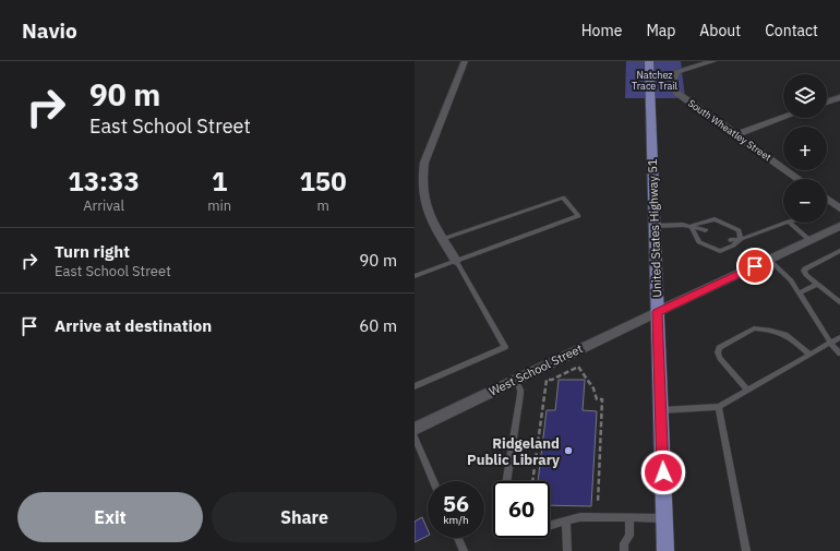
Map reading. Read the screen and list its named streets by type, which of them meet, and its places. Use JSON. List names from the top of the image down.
{
  "streets": {
    "main road": ["United States Highway 51"],
    "street": ["South Wheatley Street", "West School Street"]
  },
  "crossings": [
    ["United States Highway 51", "West School Street"]
  ],
  "parks": ["Natchez Trace Trail"],
  "places": ["Ridgeland Public Library"],
  "page": {
    "header": "Navio",
    "nav": [
      "Home",
      "Map",
      "About",
      "Contact"
    ],
    "turn": ["90 m", "East School Street"],
    "map_buttons": ["+", "−"],
    "eta": [
      "13:33",
      "Arrival",
      "1",
      "min",
      "150",
      "m"
    ],
    "list": [
      {
        "name": "Turn right",
        "note": "East School Street",
        "value": "90 m"
      },
      {
        "name": "Arrive at destination",
        "value": "60 m"
      }
    ],
    "speed": "56 km/h",
    "limit": "60",
    "buttons": ["Exit", "Share"]
  }
}
